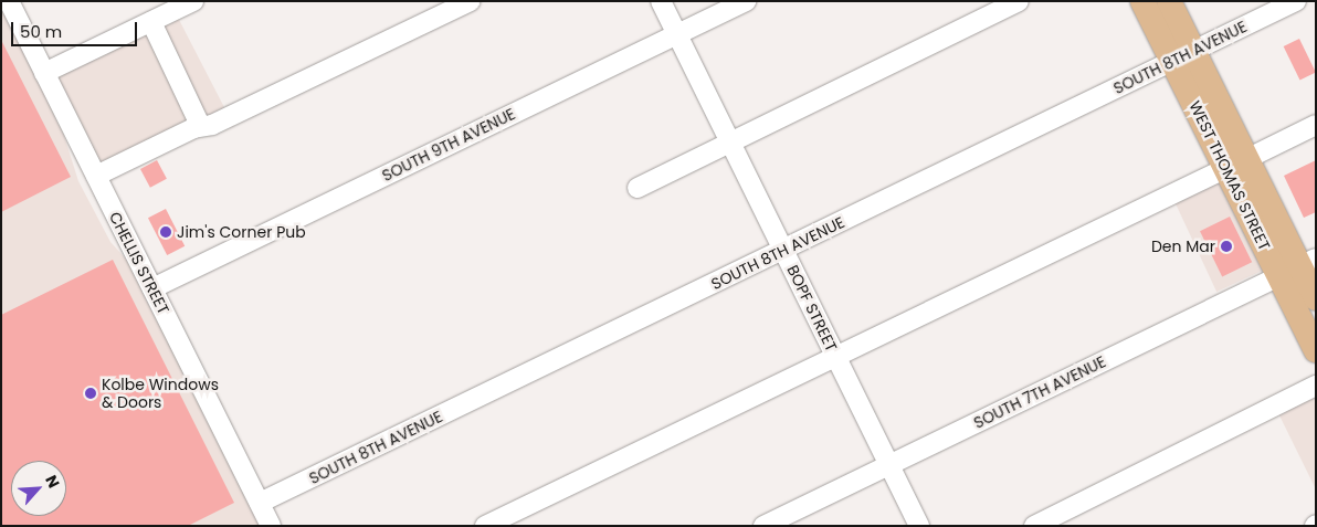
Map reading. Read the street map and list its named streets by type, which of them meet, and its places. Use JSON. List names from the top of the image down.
{
  "streets": {
    "main road": ["WEST THOMAS STREET"],
    "street": [
      "SOUTH 8TH AVENUE",
      "SOUTH 9TH AVENUE",
      "CHELLIS STREET",
      "BOPF STREET",
      "SOUTH 7TH AVENUE"
    ]
  },
  "crossings": [
    ["SOUTH 8TH AVENUE", "WEST THOMAS STREET"],
    ["SOUTH 8TH AVENUE", "CHELLIS STREET"],
    ["SOUTH 8TH AVENUE", "BOPF STREET"],
    ["SOUTH 9TH AVENUE", "CHELLIS STREET"],
    ["SOUTH 9TH AVENUE", "BOPF STREET"],
    ["WEST THOMAS STREET", "SOUTH 7TH AVENUE"],
    ["BOPF STREET", "SOUTH 7TH AVENUE"]
  ],
  "places": ["Jim's Corner Pub", "Den Mar", "Kolbe Windows & Doors"],
  "scale_bar": "50 m",
  "north": "top right"
}
